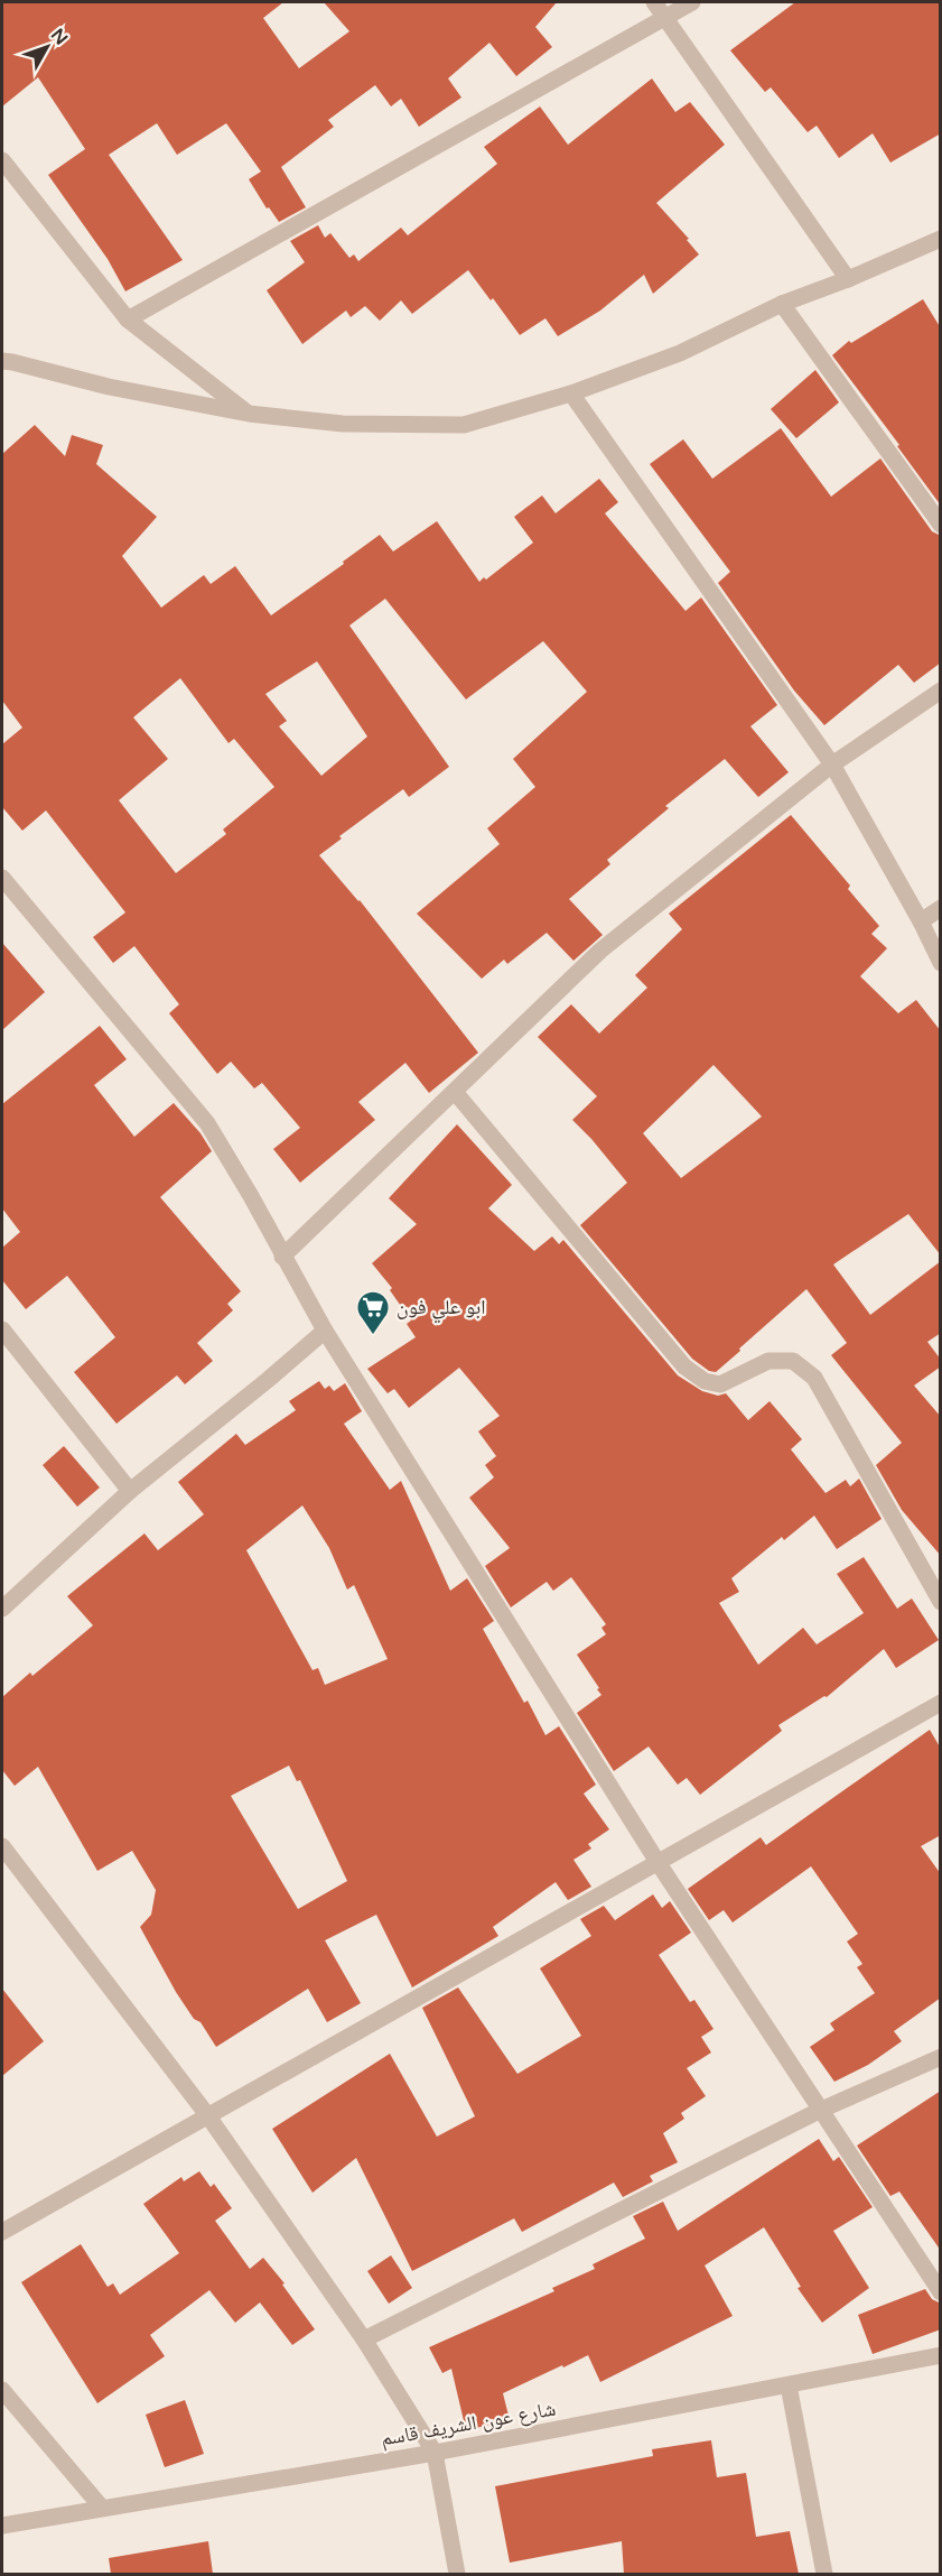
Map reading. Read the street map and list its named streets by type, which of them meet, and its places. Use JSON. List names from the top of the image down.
{
  "streets": {
    "street": ["شارع عون الشريف قاسم"]
  },
  "places": {
    "supermarket": ["ابو علي فون"]
  },
  "north": "top right"
}
